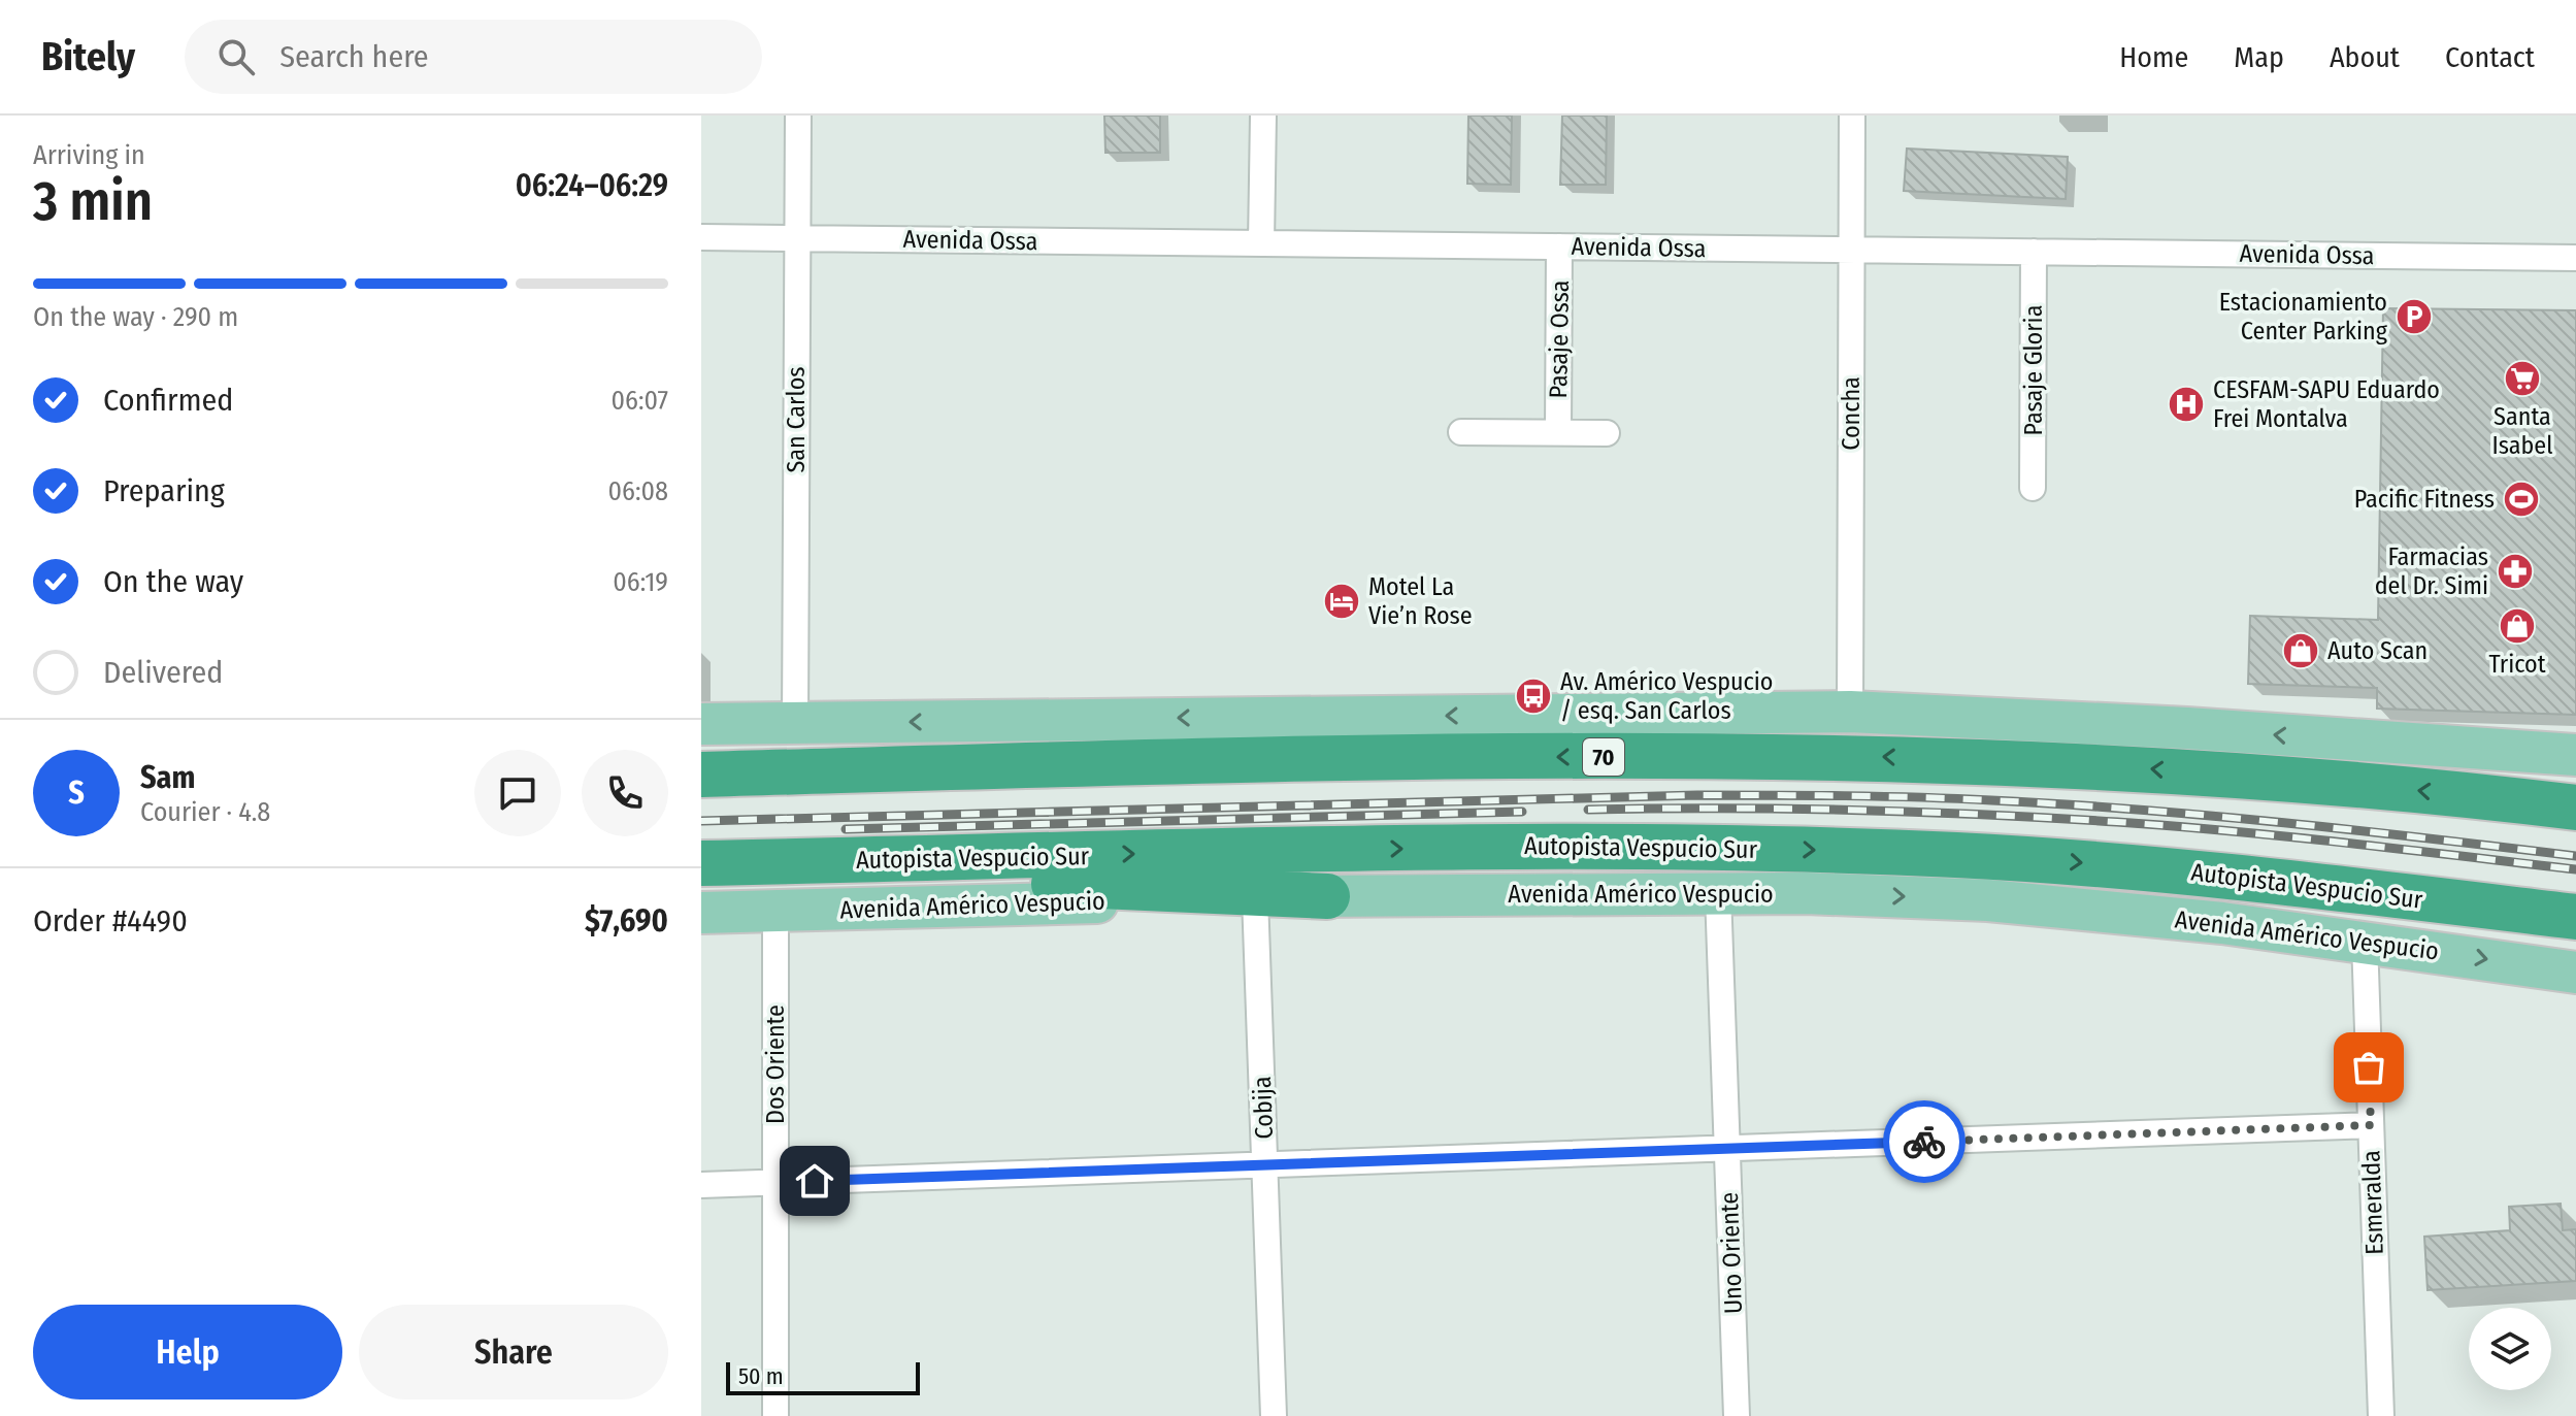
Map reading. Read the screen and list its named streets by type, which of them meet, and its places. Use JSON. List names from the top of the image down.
{
  "streets": {
    "highway": ["70", "Autopista Vespucio Sur"],
    "main road": ["Avenida Américo Vespucio"],
    "street": [
      "Avenida Ossa",
      "Pasaje Ossa",
      "Pasaje Gloria",
      "Concha",
      "San Carlos",
      "Dos Oriente",
      "Cobija",
      "Esmeralda",
      "Uno Oriente"
    ]
  },
  "crossings": [
    ["Avenida Ossa", "Pasaje Ossa"],
    ["Avenida Ossa", "Pasaje Gloria"],
    ["Avenida Ossa", "Concha"],
    ["Avenida Ossa", "San Carlos"],
    ["Avenida Américo Vespucio", "Dos Oriente"],
    ["Avenida Américo Vespucio", "Cobija"],
    ["Avenida Américo Vespucio", "Esmeralda"],
    ["Avenida Américo Vespucio", "Uno Oriente"]
  ],
  "places": {
    "parking": ["Estacionamiento Center Parking"],
    "supermarket": ["Santa Isabel"],
    "hospital": ["CESFAM-SAPU Eduardo Frei Montalva"],
    "sports": ["Pacific Fitness"],
    "pharmacy": ["Farmacias del Dr. Simi"],
    "hotel": ["Motel La Vie’n Rose"],
    "shop": ["Tricot", "Auto Scan"],
    "bus stop": ["Av. Américo Vespucio / esq. San Carlos"]
  },
  "scale_bar": "50 m",
  "page": {
    "header": "Bitely",
    "search": "Search here",
    "nav": [
      "Home",
      "Map",
      "About",
      "Contact"
    ],
    "heading": ["3 min", "Arriving in", "06:24–06:29"],
    "panel": [
      "Sam",
      "Courier · 4.8",
      "Order #4490",
      "$7,690"
    ],
    "bar": "On the way · 290 m",
    "list": [
      ["Confirmed", "06:07"],
      ["Preparing", "06:08"],
      ["On the way", "06:19"],
      "Delivered"
    ],
    "round": "S",
    "buttons": ["Help", "Share"],
    "scale": "50 m"
  }
}
